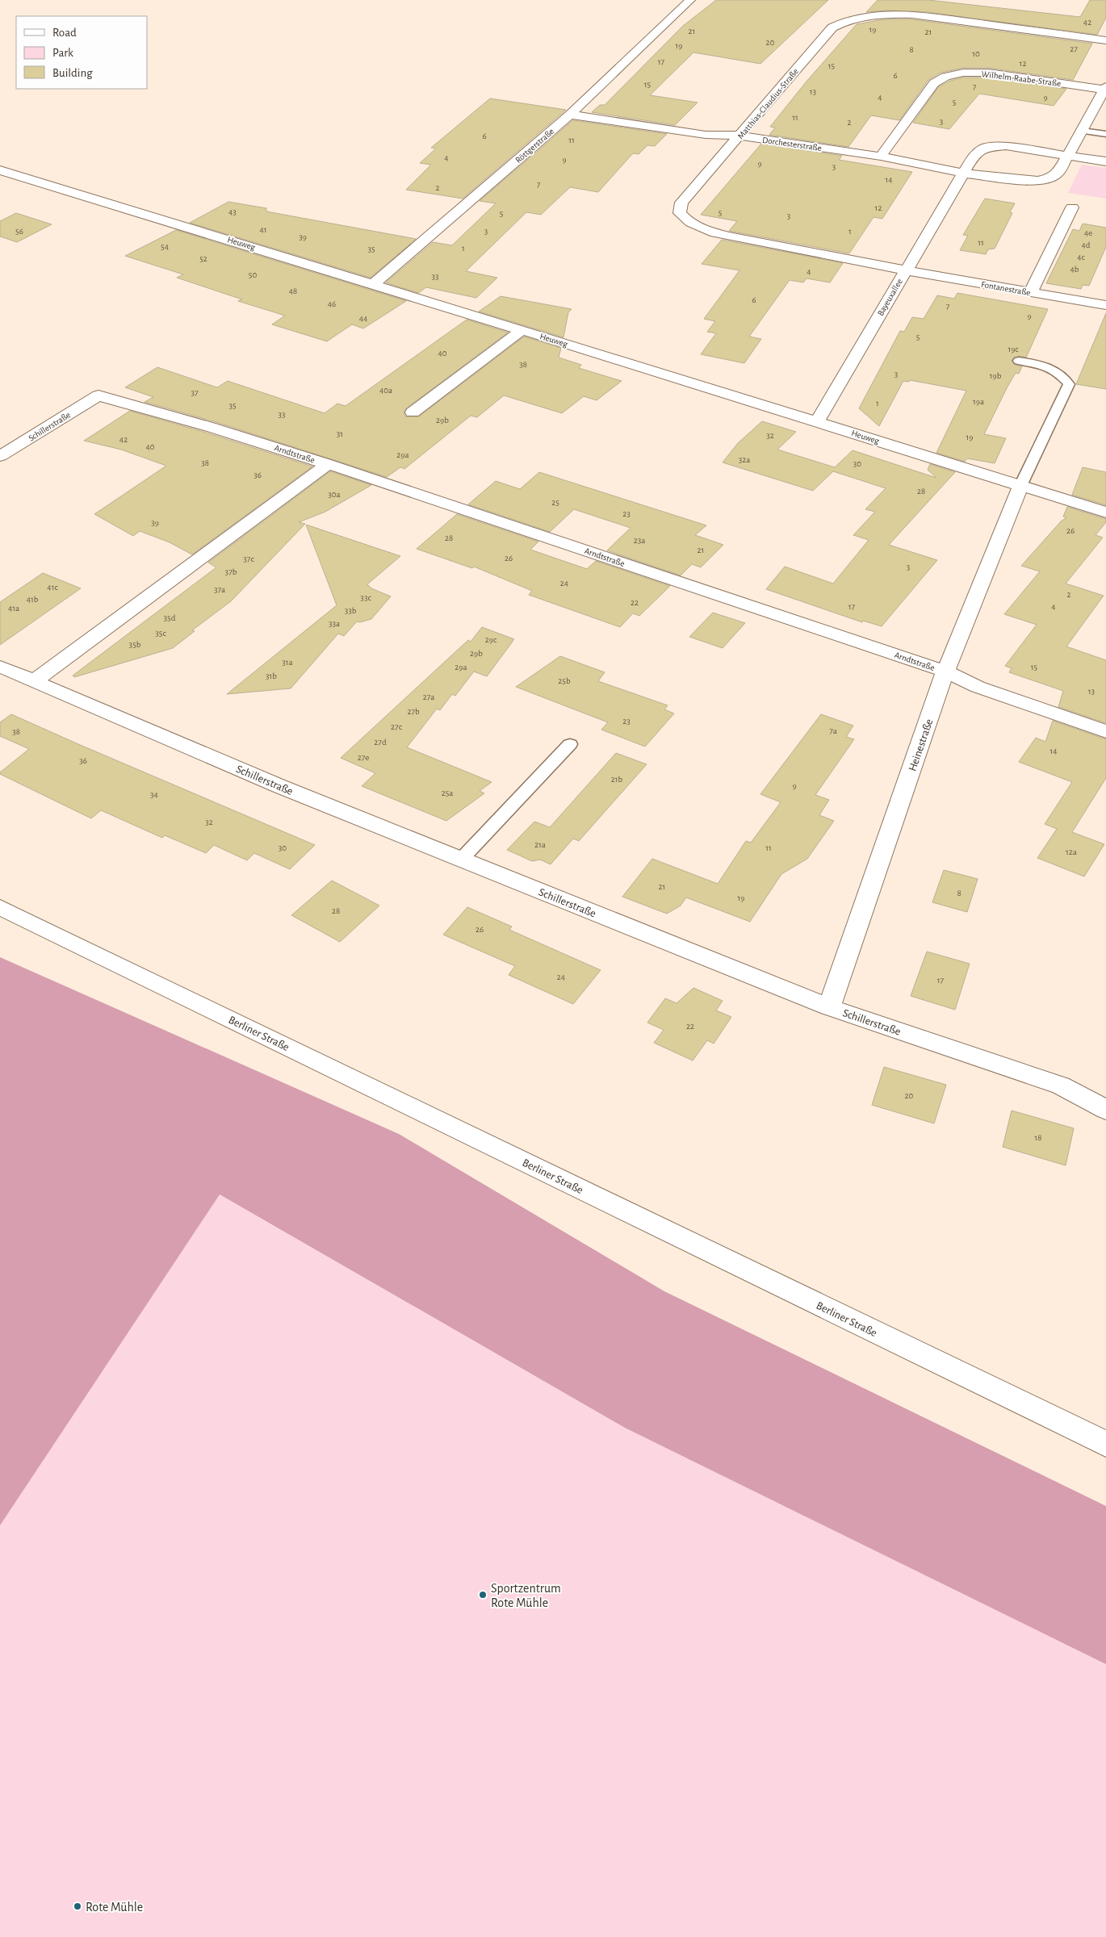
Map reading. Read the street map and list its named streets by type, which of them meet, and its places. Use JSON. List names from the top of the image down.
{
  "streets": {
    "street": [
      "Wilhelm-Raabe-Straße",
      "Matthias-Claudius-Straße",
      "Dorchesterstraße",
      "Röttgerstraße",
      "Heuweg",
      "Fontanestraße",
      "Bayeuxallee",
      "Schillerstraße",
      "Arndtstraße",
      "Heinestraße",
      "Berliner Straße"
    ]
  },
  "crossings": [
    ["Wilhelm-Raabe-Straße", "Dorchesterstraße"],
    ["Matthias-Claudius-Straße", "Dorchesterstraße"],
    ["Matthias-Claudius-Straße", "Fontanestraße"],
    ["Matthias-Claudius-Straße", "Bayeuxallee"],
    ["Dorchesterstraße", "Röttgerstraße"],
    ["Dorchesterstraße", "Bayeuxallee"],
    ["Röttgerstraße", "Heuweg"],
    ["Heuweg", "Bayeuxallee"],
    ["Heuweg", "Heinestraße"],
    ["Fontanestraße", "Bayeuxallee"],
    ["Schillerstraße", "Arndtstraße"],
    ["Schillerstraße", "Heinestraße"],
    ["Arndtstraße", "Heinestraße"]
  ],
  "places": ["Sportzentrum Rote Mühle", "Rote Mühle"],
  "house_numbers": [
    "42",
    "19",
    "21",
    "21",
    "20",
    "19",
    "27",
    "8",
    "10",
    "17",
    "12",
    "15",
    "6",
    "15",
    "7",
    "13",
    "4",
    "9",
    "5",
    "11",
    "3",
    "2",
    "6",
    "11",
    "4",
    "9",
    "9",
    "3",
    "14",
    "7",
    "2",
    "12",
    "43",
    "5",
    "5",
    "3",
    "41",
    "56",
    "3",
    "1",
    "4e",
    "39",
    "11",
    "4d",
    "54",
    "1",
    "35",
    "4c",
    "52",
    "4b",
    "4",
    "50",
    "33",
    "48",
    "6",
    "46",
    "7",
    "9",
    "44",
    "5",
    "19c",
    "40",
    "38",
    "3",
    "19b",
    "40a",
    "37",
    "19a",
    "1",
    "35",
    "33",
    "29b",
    "31",
    "32",
    "19",
    "42",
    "40",
    "29a",
    "32a",
    "38",
    "30",
    "36",
    "28",
    "30a",
    "25",
    "23",
    "39",
    "26",
    "28",
    "23a",
    "21",
    "26",
    "37c",
    "3",
    "37b",
    "24",
    "41c",
    "37a",
    "2",
    "33c",
    "41b",
    "22",
    "17",
    "4",
    "41a",
    "33b",
    "35d",
    "33a",
    "35c",
    "29c",
    "35b",
    "29b",
    "31a",
    "29a",
    "15",
    "31b",
    "25b",
    "13",
    "27a",
    "27b",
    "23",
    "27c",
    "7a",
    "38",
    "27d",
    "14",
    "27e",
    "36",
    "21b",
    "9",
    "25a",
    "34",
    "32",
    "21a",
    "30",
    "11",
    "12a",
    "21",
    "8",
    "19",
    "28",
    "26",
    "24",
    "17",
    "22",
    "20",
    "18"
  ],
  "legend": ["Road", "Park", "Building"]
}
